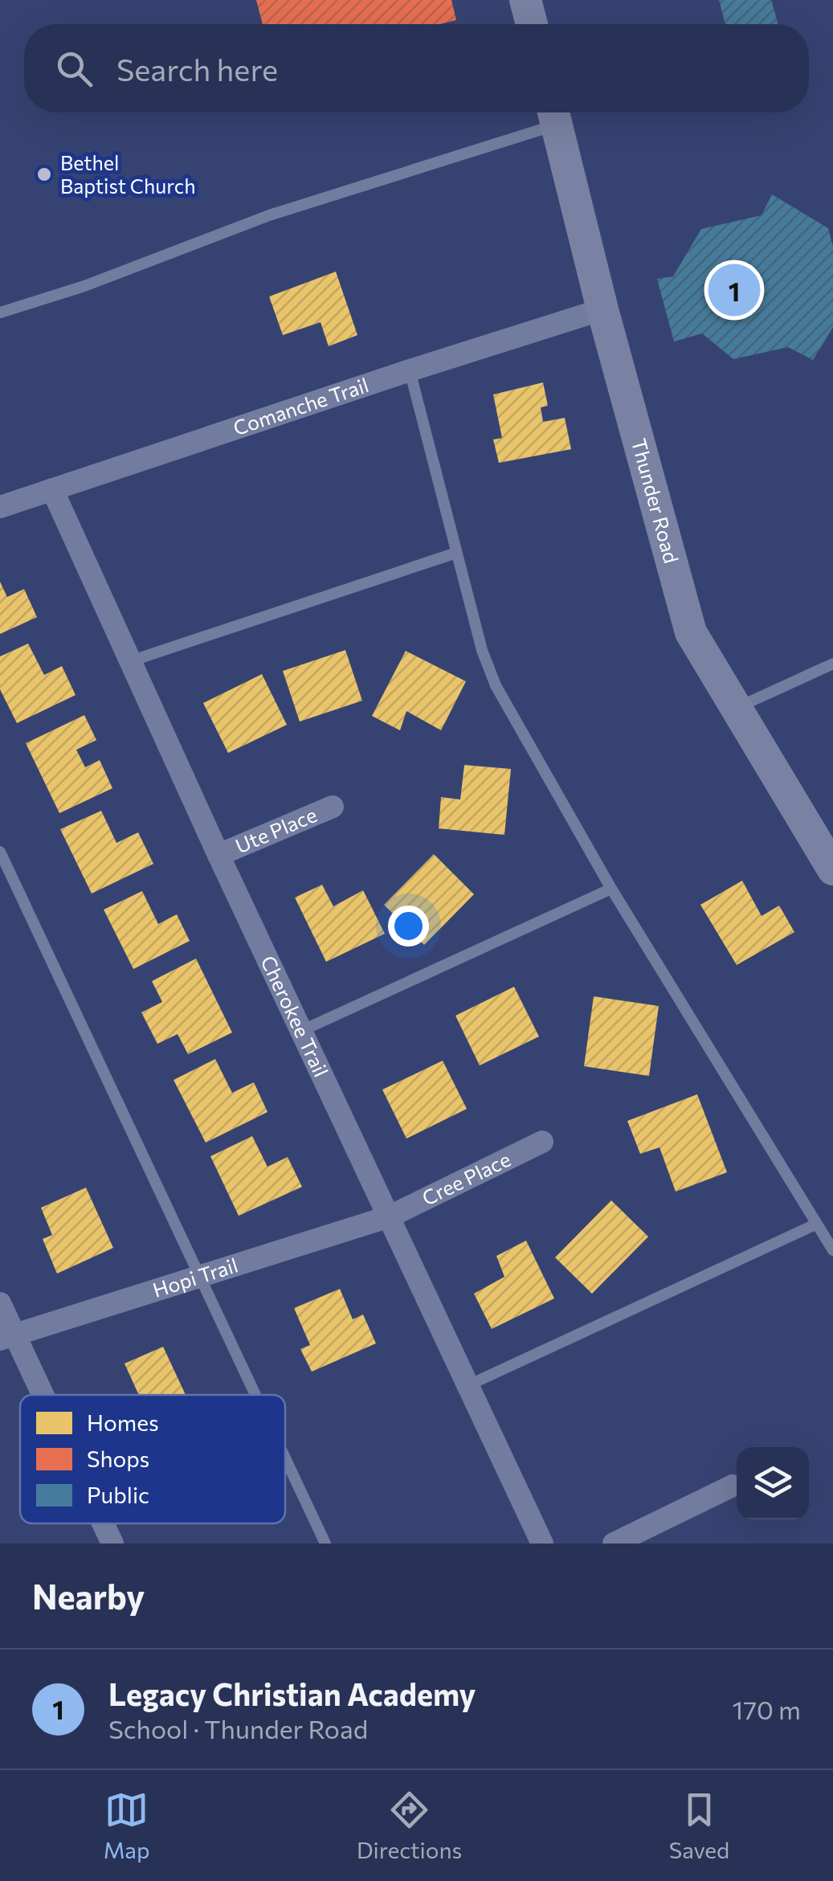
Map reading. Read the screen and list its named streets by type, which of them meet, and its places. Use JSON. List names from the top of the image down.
{
  "streets": {
    "street": [
      "Comanche Trail",
      "Thunder Road",
      "Ute Place",
      "Cherokee Trail",
      "Cree Place",
      "Hopi Trail"
    ]
  },
  "crossings": [
    ["Comanche Trail", "Thunder Road"],
    ["Comanche Trail", "Cherokee Trail"],
    ["Ute Place", "Cherokee Trail"],
    ["Cherokee Trail", "Cree Place"],
    ["Cherokee Trail", "Hopi Trail"],
    ["Cree Place", "Hopi Trail"]
  ],
  "places": ["Bethel Baptist Church"],
  "legend": ["Homes", "Shops", "Public"],
  "page": {
    "search": "Search here",
    "pins": "1",
    "heading": "Nearby",
    "list": [
      {
        "mark": "1",
        "name": "Legacy Christian Academy",
        "note": "School · Thunder Road",
        "value": "170 m"
      }
    ],
    "nav": ["Map", "Directions", "Saved"]
  }
}
